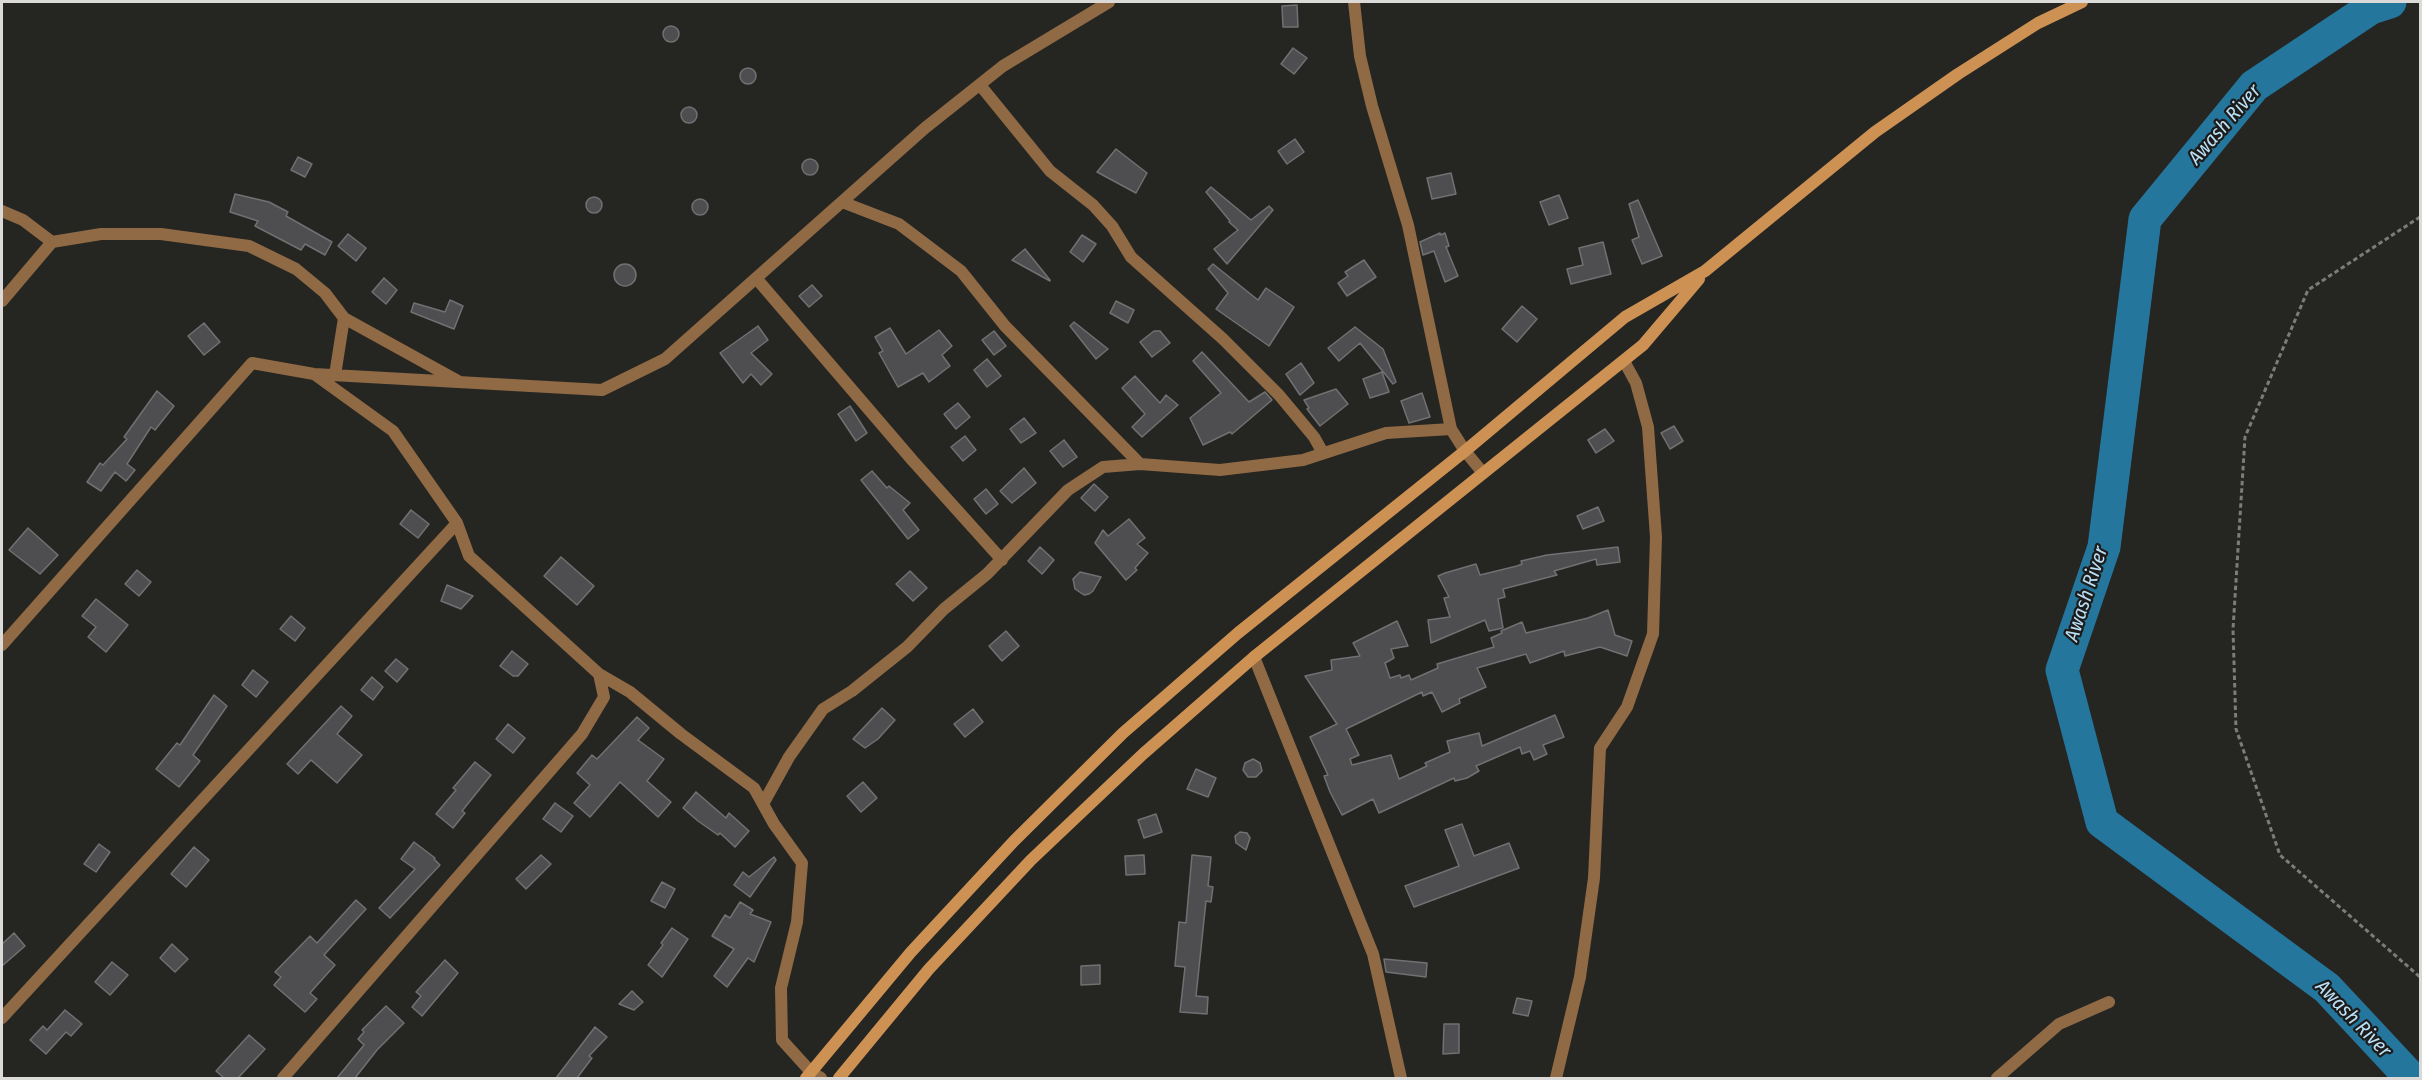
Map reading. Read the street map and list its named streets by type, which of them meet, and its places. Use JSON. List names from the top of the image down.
{
  "water": ["Awash River"]
}
